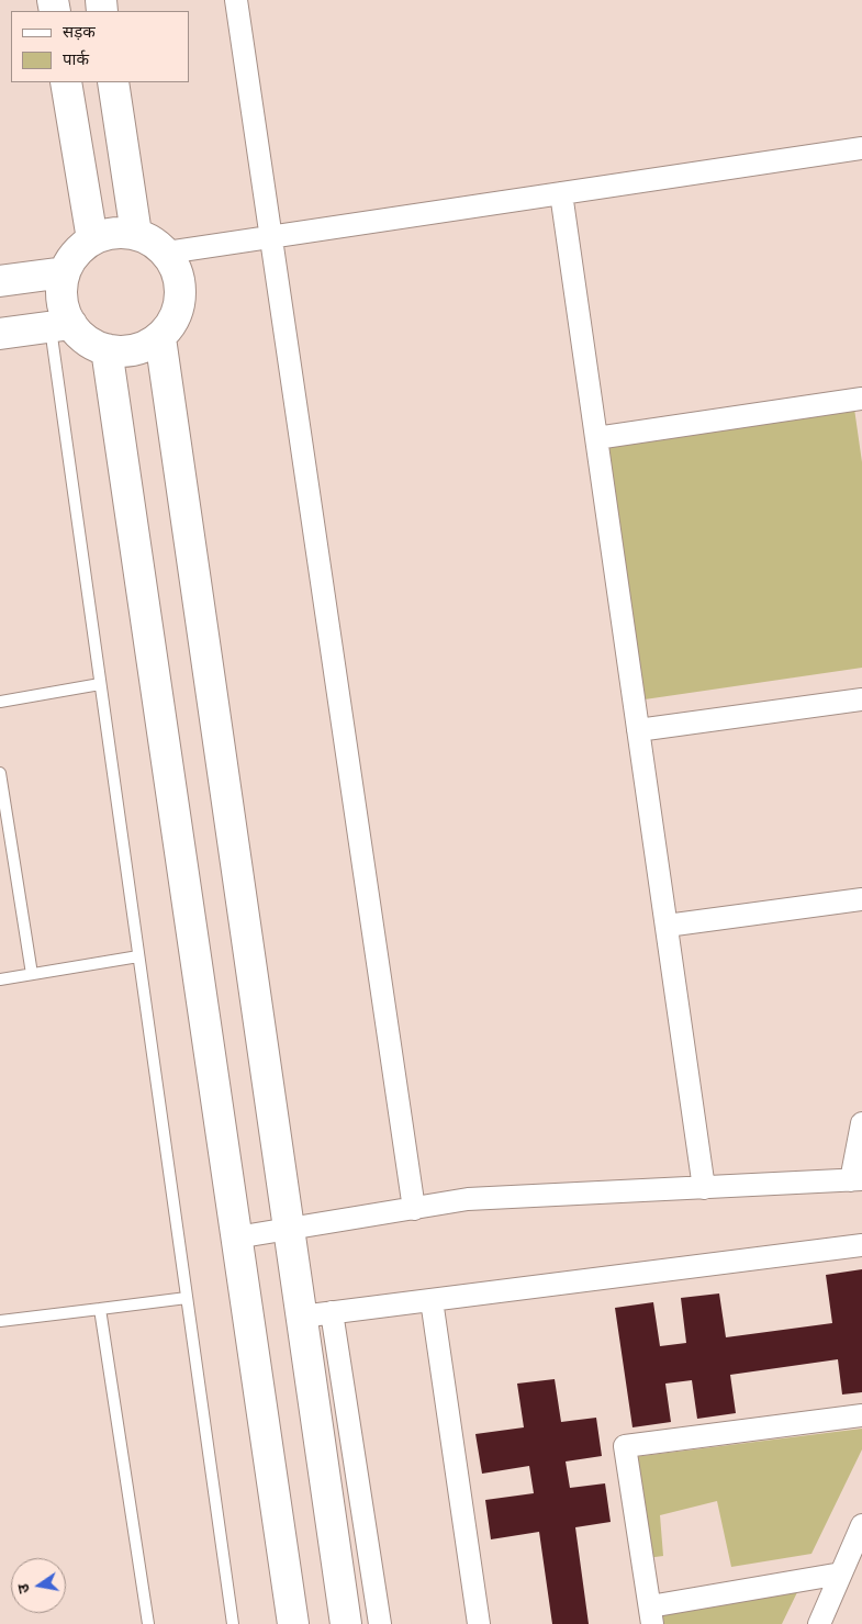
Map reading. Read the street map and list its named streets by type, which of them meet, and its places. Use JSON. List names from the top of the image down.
{
  "legend": ["सड़क", "पार्क"],
  "north": "left"
}
